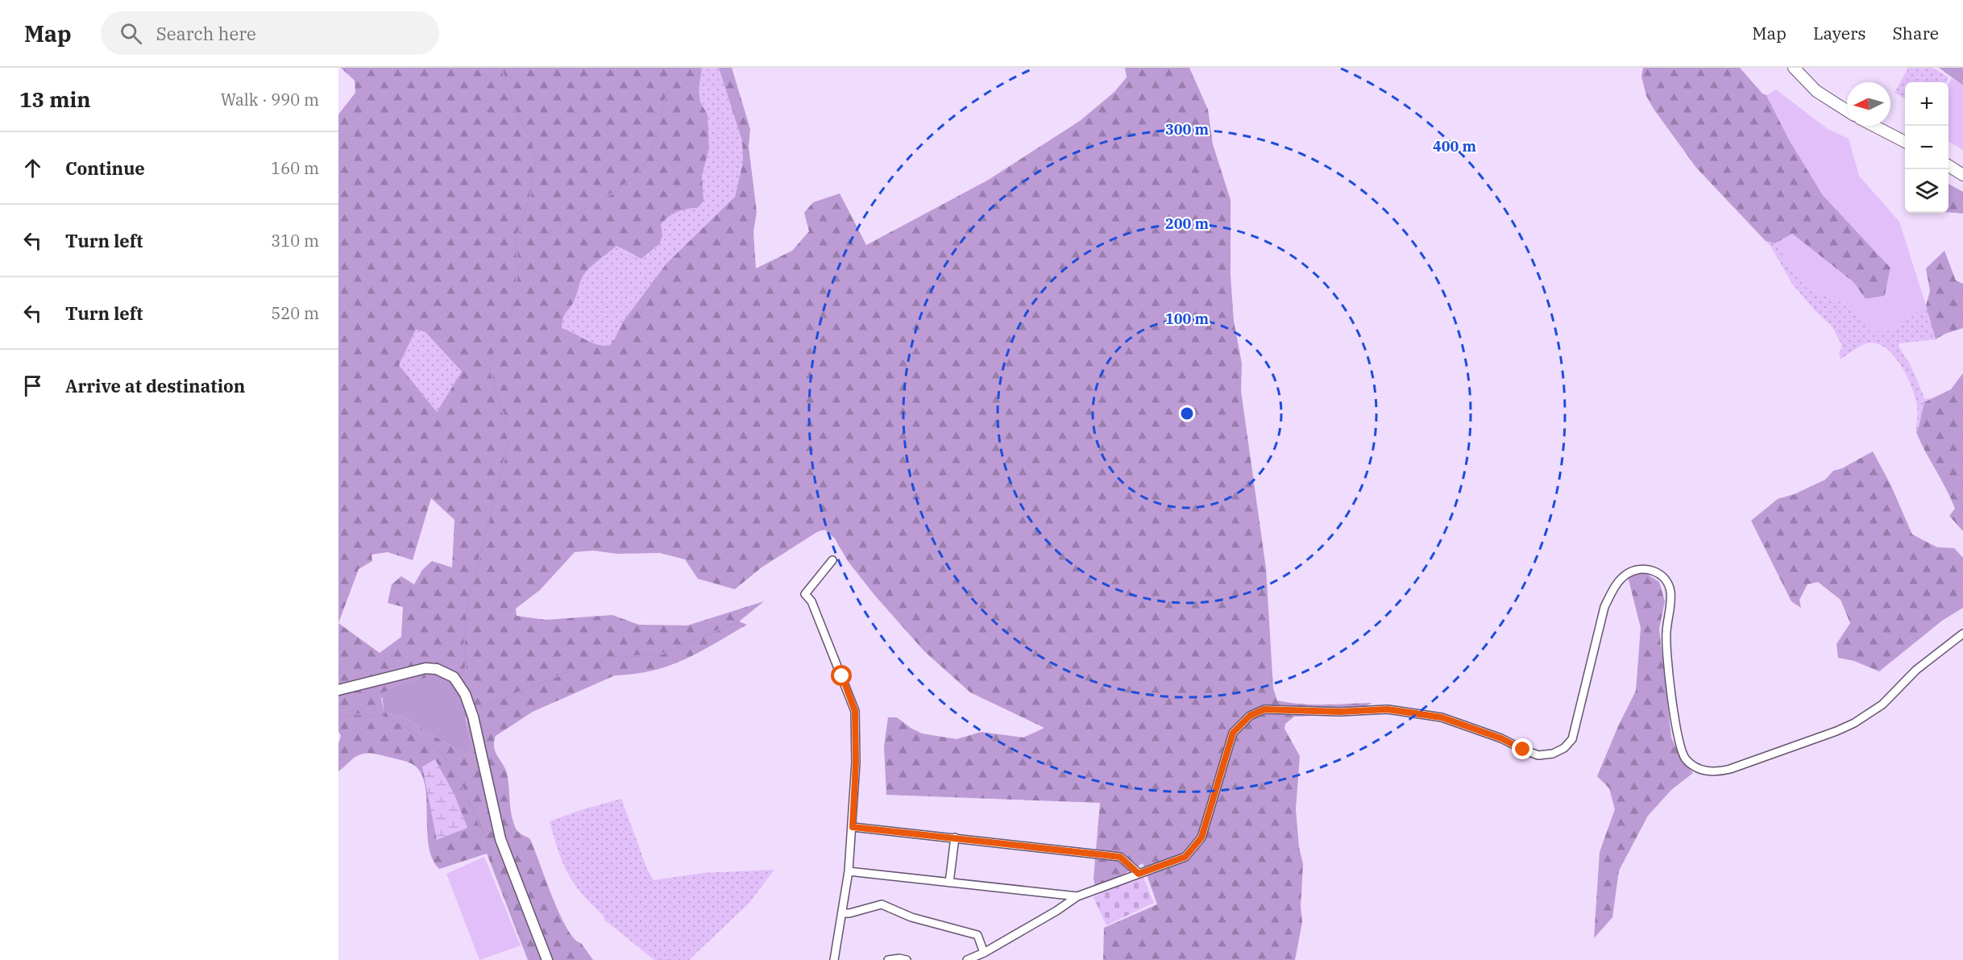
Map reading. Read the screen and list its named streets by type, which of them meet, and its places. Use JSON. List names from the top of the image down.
{
  "north": "left",
  "page": {
    "header": "Map",
    "search": "Search here",
    "nav": ["Map", "Layers", "Share"],
    "heading": ["13 min", "Walk · 990 m"],
    "map_buttons": ["+", "−"],
    "list": [
      ["Continue", "160 m"],
      ["Turn left", "310 m"],
      ["Turn left", "520 m"],
      "Arrive at destination"
    ]
  },
  "rings": [
    "300 m",
    "400 m",
    "200 m",
    "100 m"
  ]
}
